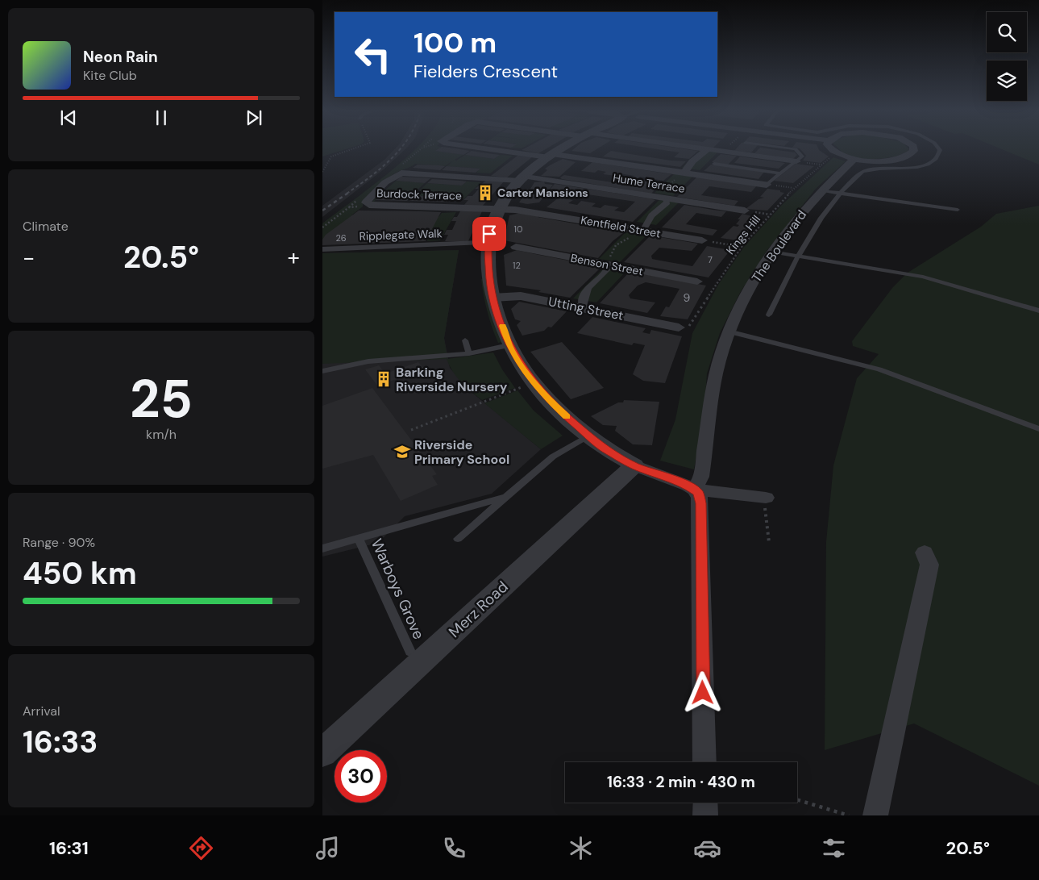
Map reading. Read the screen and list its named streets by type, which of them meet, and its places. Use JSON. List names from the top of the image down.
{
  "streets": {
    "street": [
      "Hume Terrace",
      "Burdock Terrace",
      "Kentfield Street",
      "Ripplegate Walk",
      "The Boulevard",
      "Benson Street",
      "Utting Street",
      "Merz Road"
    ],
    "lane": ["Warboys Grove"],
    "path": ["Kings Hill"]
  },
  "crossings": [
    ["Hume Terrace", "Burdock Terrace"],
    ["Burdock Terrace", "Kentfield Street"],
    ["Kings Hill", "Utting Street"]
  ],
  "places": {
    "building": ["Carter Mansions", "Barking Riverside Nursery"],
    "school or university": ["Riverside Primary School"]
  },
  "house_numbers": [
    "10",
    "26",
    "7",
    "12",
    "9"
  ],
  "page": {
    "turn": ["100 m", "Fielders Crescent"],
    "song": ["Neon Rain", "Kite Club"],
    "tile": [
      "Climate",
      ["25", "km/h"],
      ["Range · 90%", "450 km"],
      ["Arrival", "16:33"]
    ],
    "heat": ["−", "20.5°", "+"],
    "limit": "30",
    "trip": "16:33 · 2 min · 430 m",
    "tabs": ["16:31", "20.5°"]
  }
}
